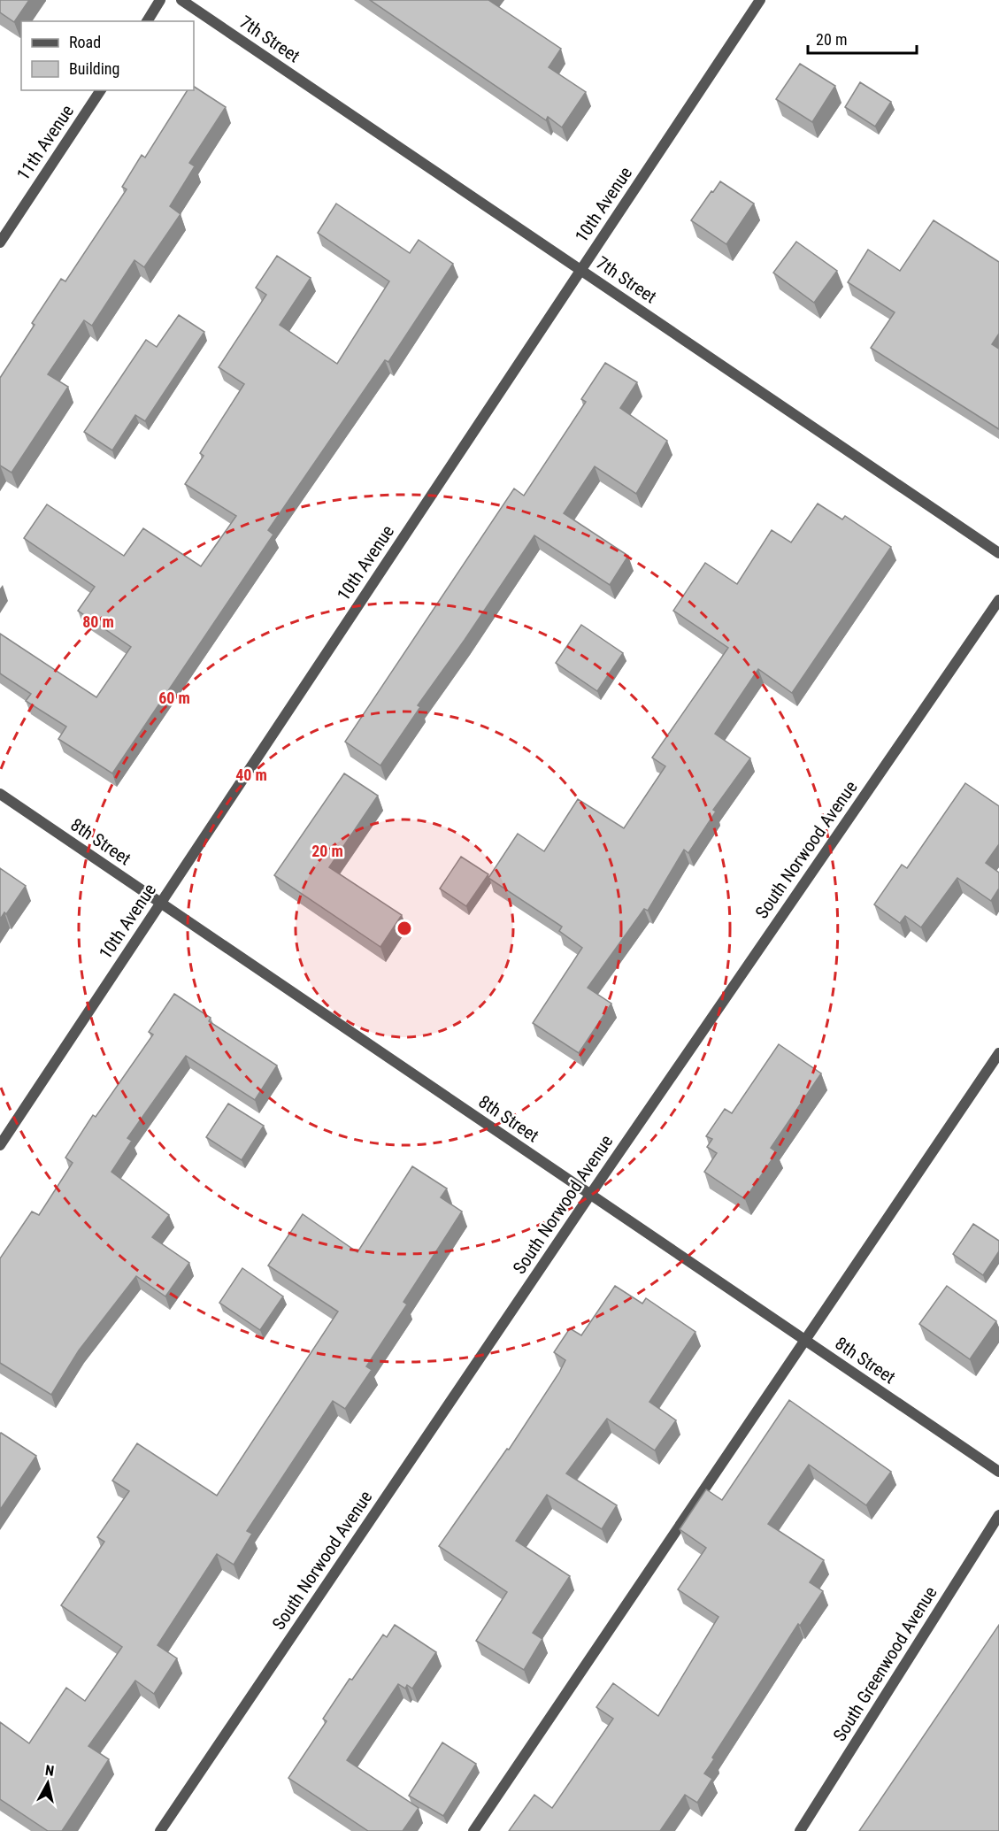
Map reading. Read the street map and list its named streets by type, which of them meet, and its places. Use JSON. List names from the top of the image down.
{
  "streets": {
    "street": [
      "7th Street",
      "11th Avenue",
      "10th Avenue",
      "8th Street",
      "South Norwood Avenue",
      "South Greenwood Avenue"
    ]
  },
  "crossings": [
    ["7th Street", "10th Avenue"],
    ["10th Avenue", "8th Street"],
    ["8th Street", "South Norwood Avenue"]
  ],
  "legend": ["Road", "Building"],
  "scale_bar": "20 m",
  "north": "top",
  "rings": [
    "80 m",
    "60 m",
    "40 m",
    "20 m"
  ]
}
